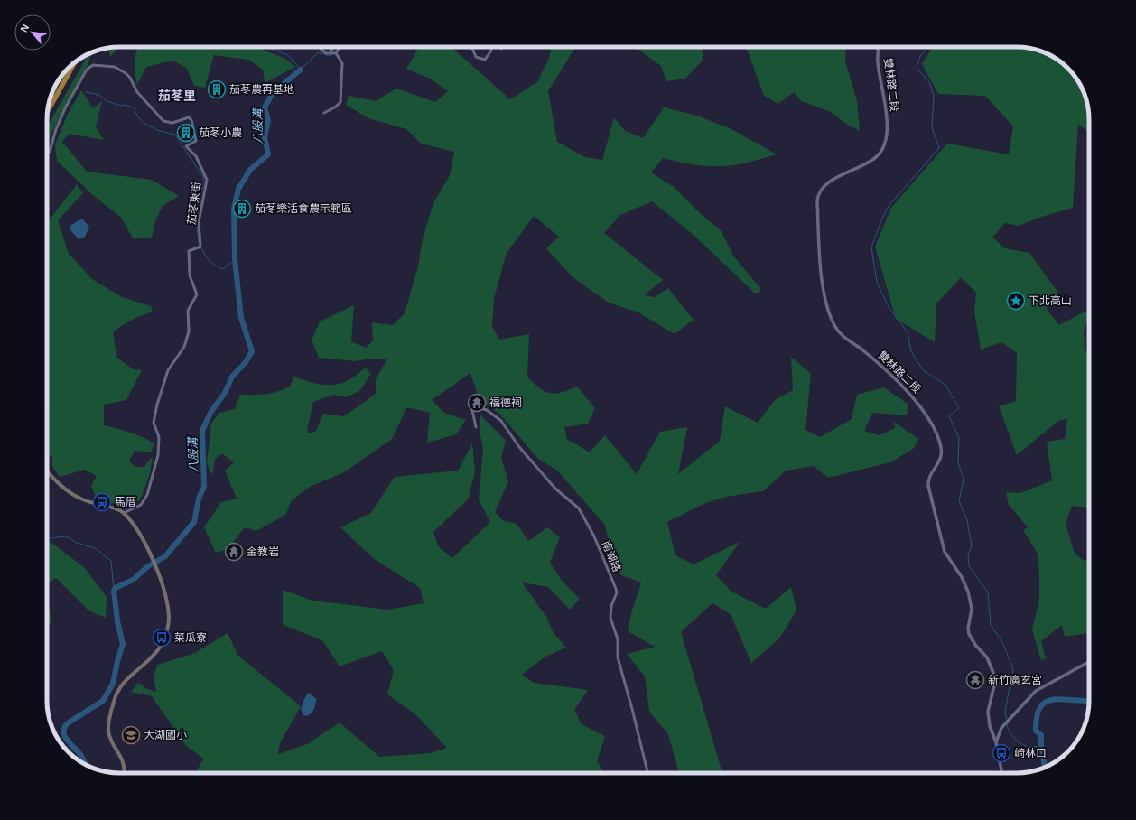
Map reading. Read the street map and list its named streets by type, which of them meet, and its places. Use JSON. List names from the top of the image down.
{
  "streets": {
    "street": ["雙林路二段", "茄苳東街", "南湖路"]
  },
  "districts": ["茄苳里"],
  "water": ["八股溝"],
  "places": {
    "building": ["茄苳農再基地", "茄苳小農", "茄苳樂活食農示範區"],
    "place": ["下北高山"],
    "temple": ["福德祠", "金教岩", "新竹廣玄宮"],
    "bus stop": ["馬厝", "菜瓜寮", "崎林口"],
    "school or university": ["大湖國小"]
  },
  "north": "top left"
}
